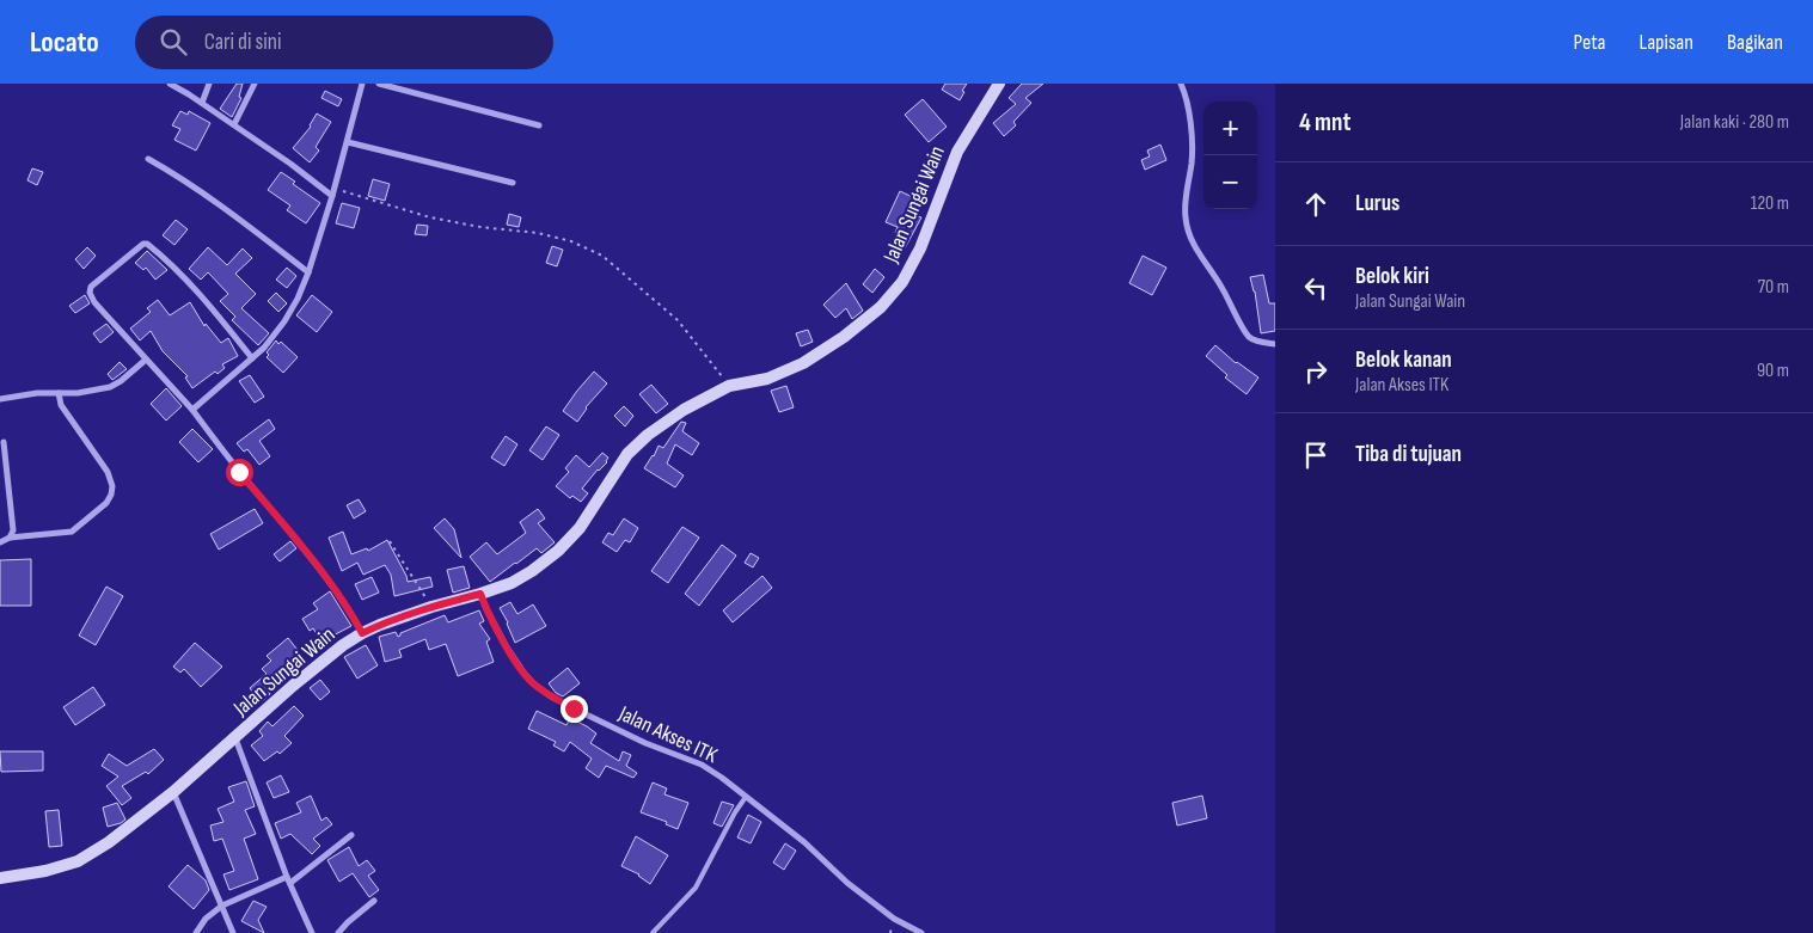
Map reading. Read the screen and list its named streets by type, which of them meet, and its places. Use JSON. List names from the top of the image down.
{
  "streets": {
    "street": ["Jalan Sungai Wain", "Jalan Akses ITK"]
  },
  "crossings": [
    ["Jalan Sungai Wain", "Jalan Akses ITK"]
  ],
  "page": {
    "header": "Locato",
    "search": "Cari di sini",
    "nav": ["Peta", "Lapisan", "Bagikan"],
    "heading": ["4 mnt", "Jalan kaki · 280 m"],
    "map_buttons": ["+", "−"],
    "list": [
      ["Lurus", "120 m"],
      ["Belok kiri", "Jalan Sungai Wain", "70 m"],
      ["Belok kanan", "Jalan Akses ITK", "90 m"],
      "Tiba di tujuan"
    ]
  }
}
